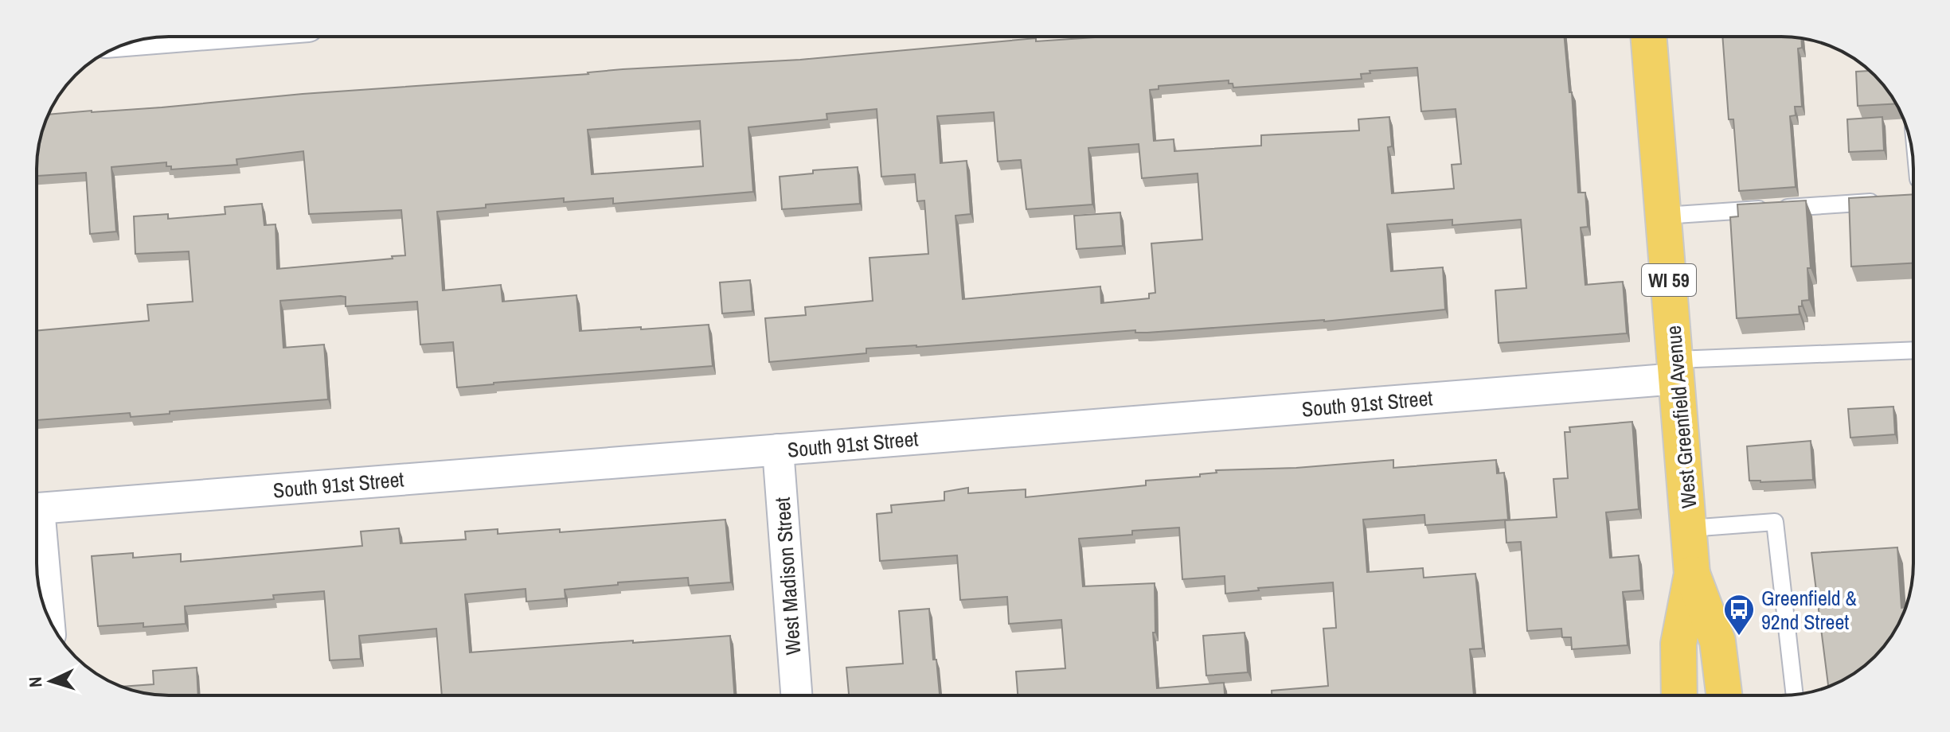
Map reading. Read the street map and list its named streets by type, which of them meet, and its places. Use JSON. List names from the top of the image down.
{
  "streets": {
    "main road": ["WI 59", "West Greenfield Avenue"],
    "street": ["South 91st Street", "West Madison Street"]
  },
  "crossings": [
    ["South 91st Street", "West Greenfield Avenue"],
    ["South 91st Street", "West Madison Street"]
  ],
  "places": {
    "bus stop": ["Greenfield & 92nd Street"]
  },
  "north": "left"
}
